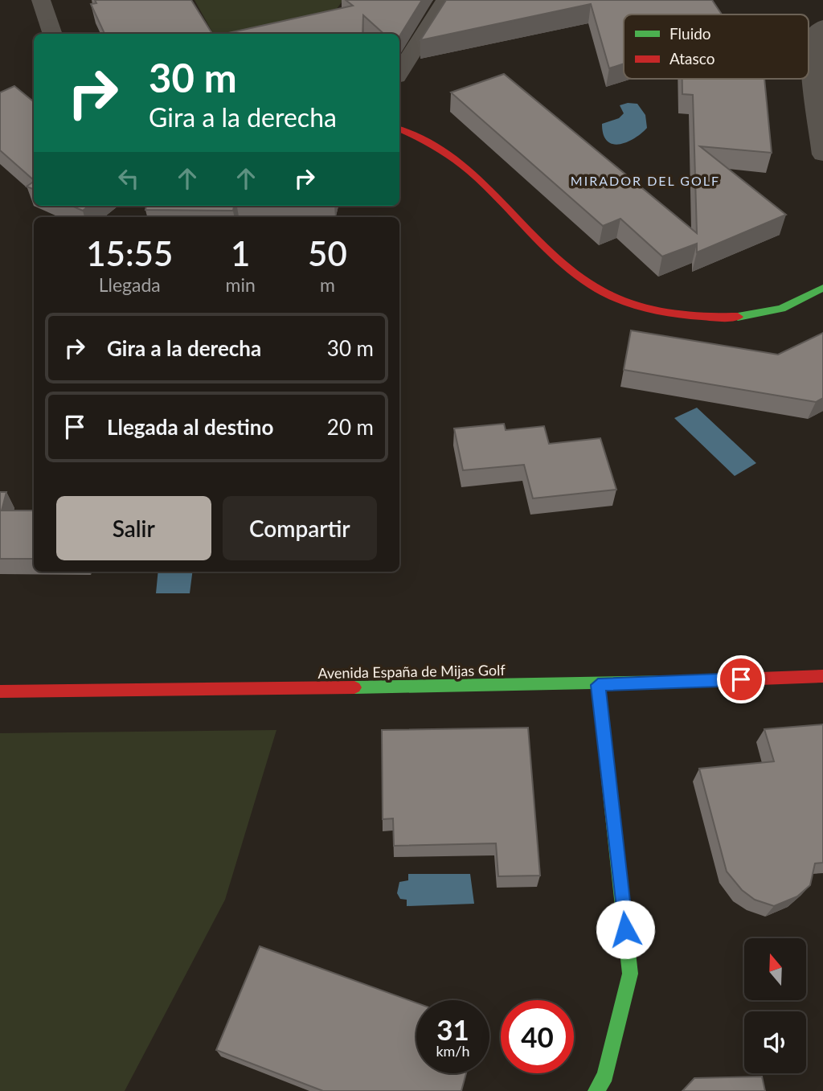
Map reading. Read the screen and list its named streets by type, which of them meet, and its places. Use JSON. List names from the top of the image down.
{
  "streets": {
    "street": ["Avenida España de Mijas Golf"]
  },
  "districts": ["MIRADOR DEL GOLF"],
  "legend": ["Fluido", "Atasco"],
  "north": "top",
  "page": {
    "turn": ["30 m", "Gira a la derecha"],
    "eta": [
      "15:55",
      "Llegada",
      "1",
      "min",
      "50",
      "m"
    ],
    "list": [
      {
        "name": "Gira a la derecha",
        "value": "30 m"
      },
      {
        "name": "Llegada al destino",
        "value": "20 m"
      }
    ],
    "buttons": ["Salir", "Compartir"],
    "speed": "31 km/h",
    "limit": "40"
  }
}
